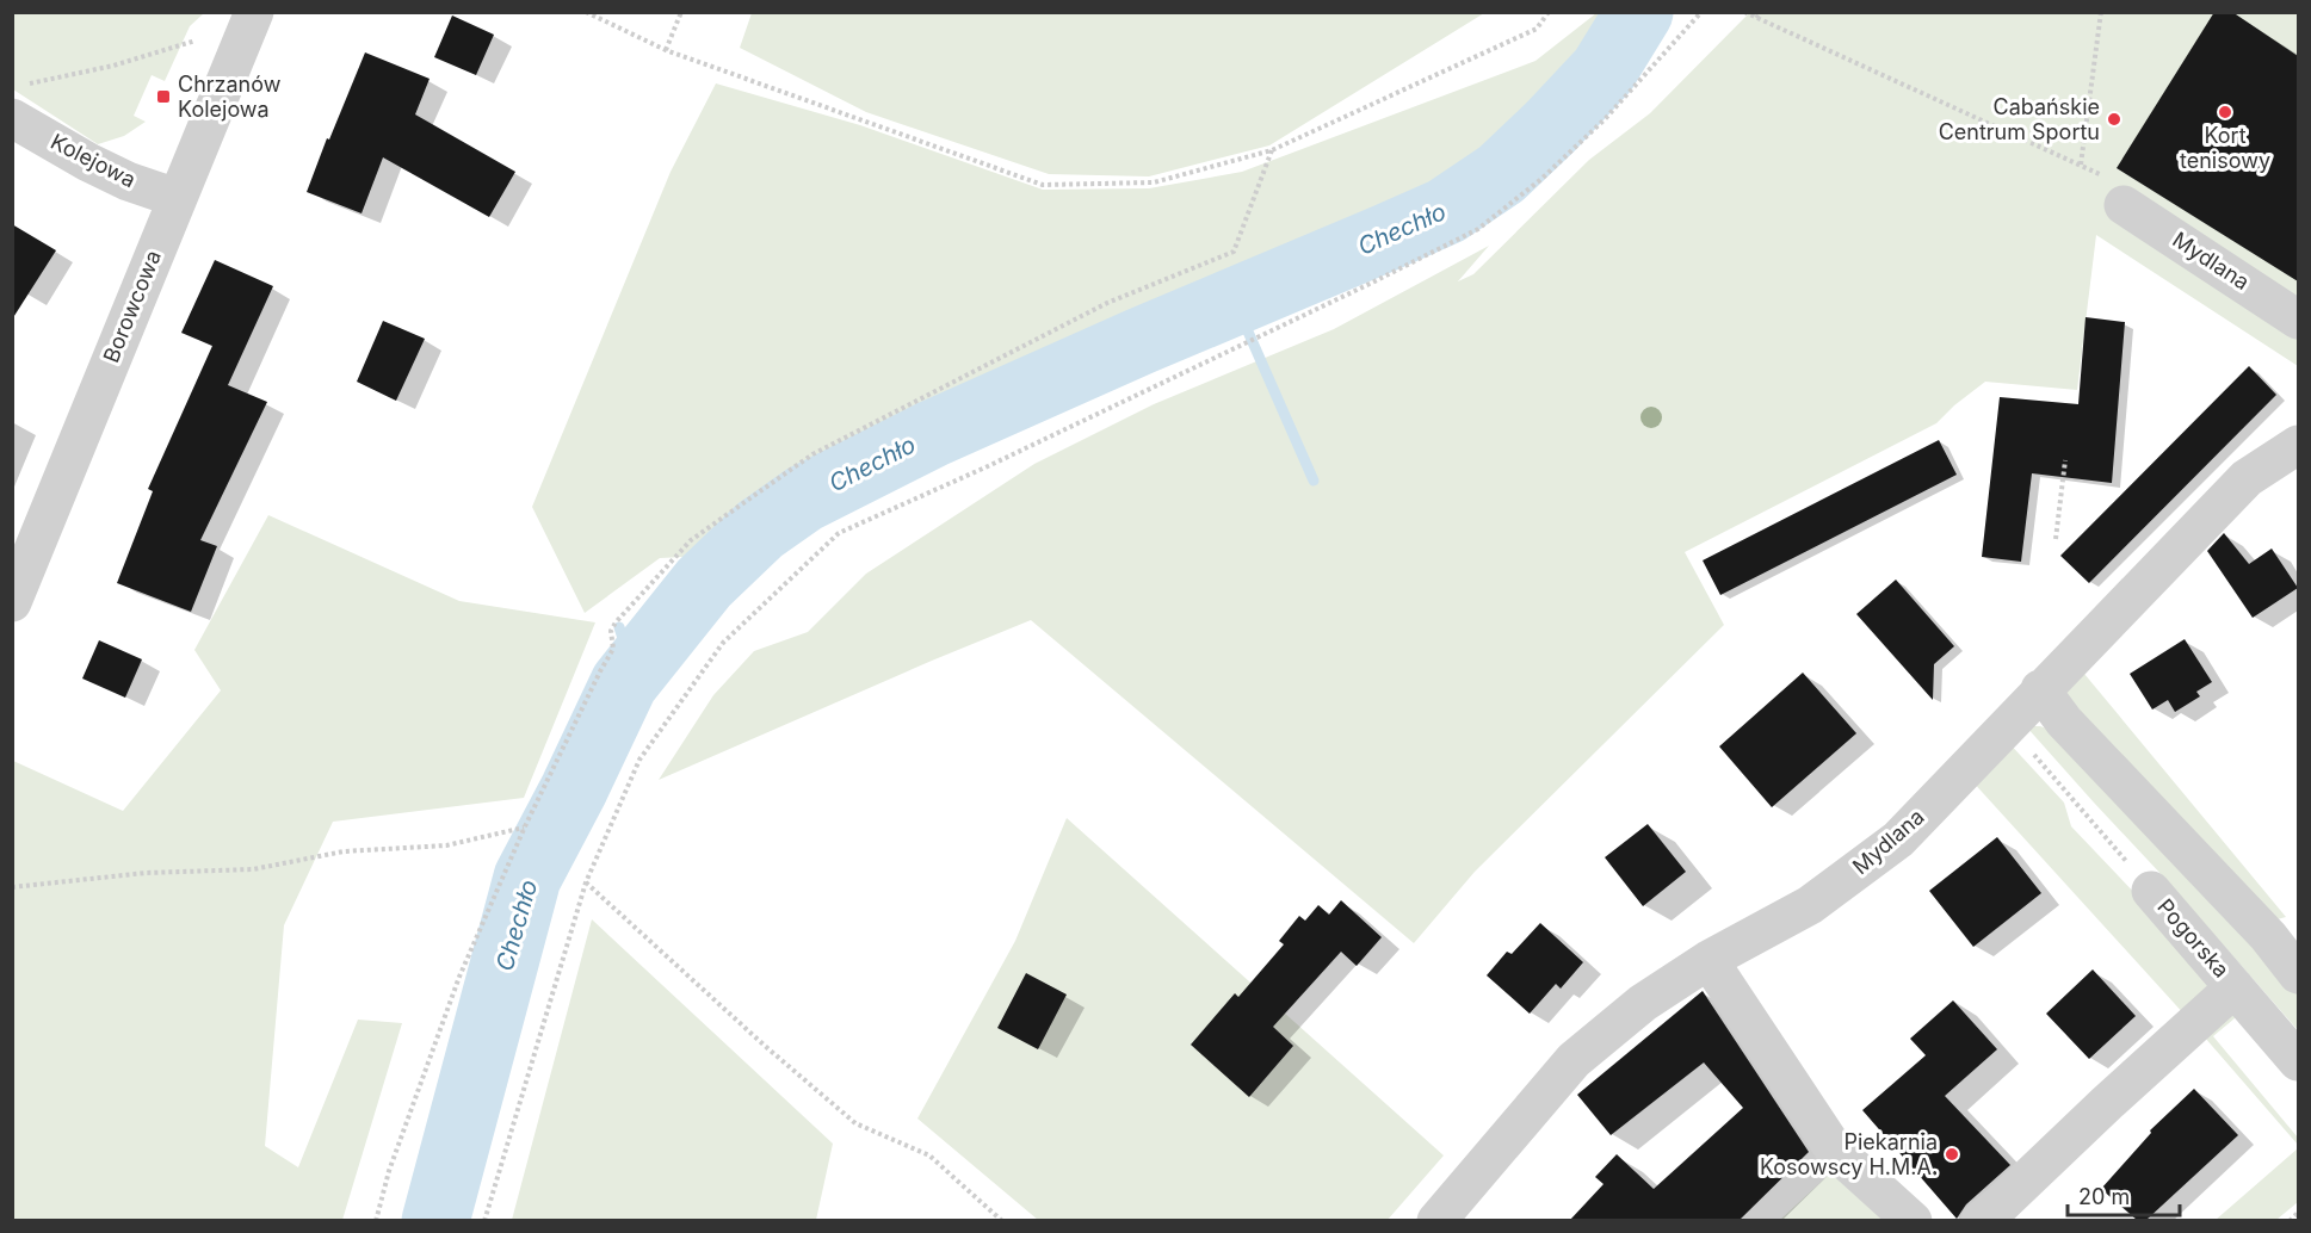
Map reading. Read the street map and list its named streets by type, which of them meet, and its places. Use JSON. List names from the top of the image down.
{
  "streets": {
    "street": [
      "Kolejowa",
      "Mydlana",
      "Borowcowa",
      "Pogorska"
    ]
  },
  "crossings": [
    ["Kolejowa", "Borowcowa"]
  ],
  "water": ["Chechło"],
  "places": {
    "transit": ["Chrzanów Kolejowa"],
    "other": ["Kort tenisowy", "Cabańskie Centrum Sportu", "Piekarnia Kosowscy H.M.A."]
  },
  "scale_bar": "20 m"
}
